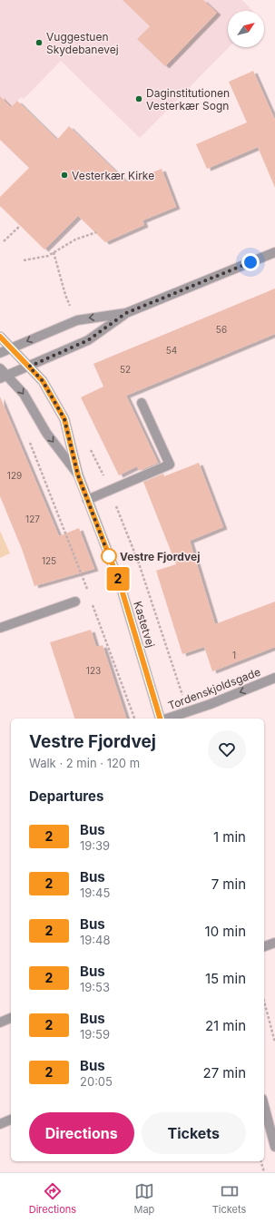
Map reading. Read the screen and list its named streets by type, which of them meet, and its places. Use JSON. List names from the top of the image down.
{
  "streets": {
    "street": ["Kastetvej", "Tordenskjoldsgade"]
  },
  "one_way": ["Tordenskjoldsgade"],
  "places": [
    "Vuggestuen Skydebanevej",
    "Daginstitutionen Vesterkær Sogn",
    "Vesterkær Kirke",
    "Vestre Fjordvej"
  ],
  "lines": ["bus line 2"],
  "house_numbers": [
    "56",
    "54",
    "52",
    "129",
    "127",
    "125",
    "1",
    "123"
  ],
  "north": "top right",
  "page": {
    "on_map": "2",
    "heading": [
      ["Vestre Fjordvej", "Walk · 2 min · 120 m"],
      "Departures"
    ],
    "list": [
      {
        "mark": "2",
        "name": "Bus",
        "note": "19:39",
        "value": "1 min"
      },
      {
        "mark": "2",
        "name": "Bus",
        "note": "19:45",
        "value": "7 min"
      },
      {
        "mark": "2",
        "name": "Bus",
        "note": "19:48",
        "value": "10 min"
      },
      {
        "mark": "2",
        "name": "Bus",
        "note": "19:53",
        "value": "15 min"
      },
      {
        "mark": "2",
        "name": "Bus",
        "note": "19:59",
        "value": "21 min"
      },
      {
        "mark": "2",
        "name": "Bus",
        "note": "20:05",
        "value": "27 min"
      }
    ],
    "buttons": ["Directions", "Tickets"],
    "tabs": ["Directions", "Map", "Tickets"]
  }
}
